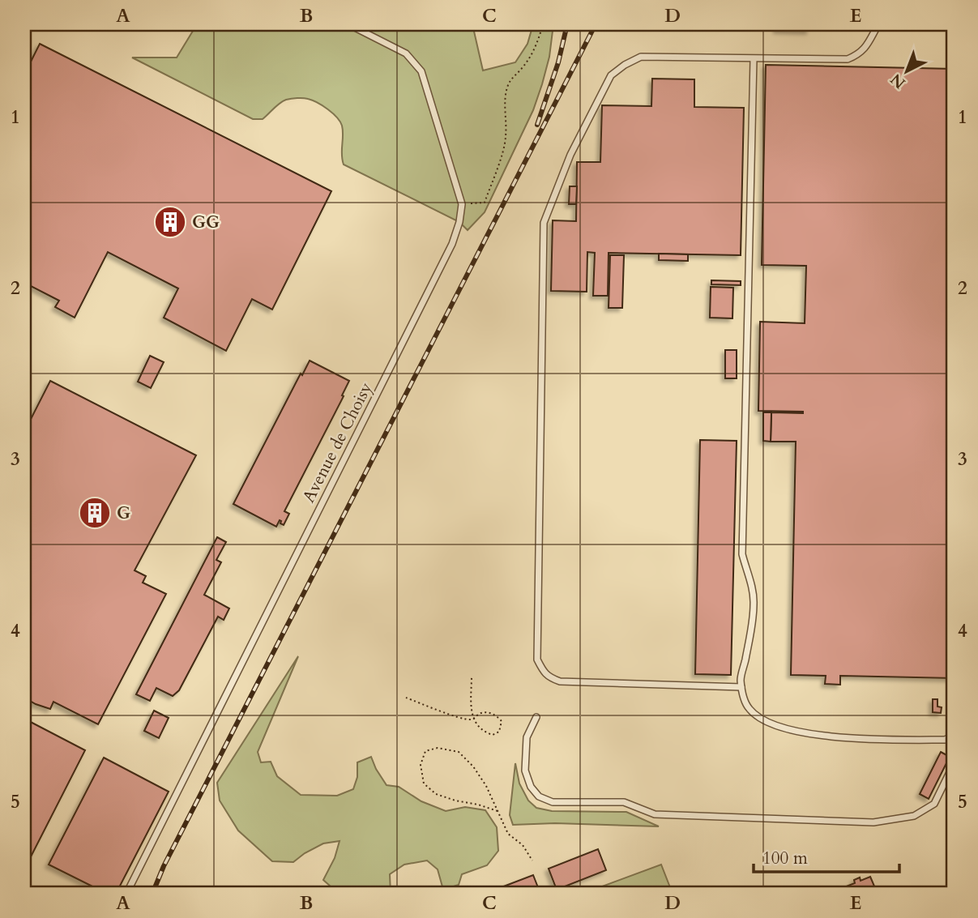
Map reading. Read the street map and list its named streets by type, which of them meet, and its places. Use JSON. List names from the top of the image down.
{
  "streets": {
    "lane": ["Avenue de Choisy"]
  },
  "places": {
    "building": ["GG", "G"]
  },
  "scale_bar": "100 m",
  "north": "bottom left",
  "grid": {
    "columns": [
      "A",
      "B",
      "C",
      "D",
      "E"
    ],
    "rows": [
      "1",
      "2",
      "3",
      "4",
      "5"
    ]
  }
}
